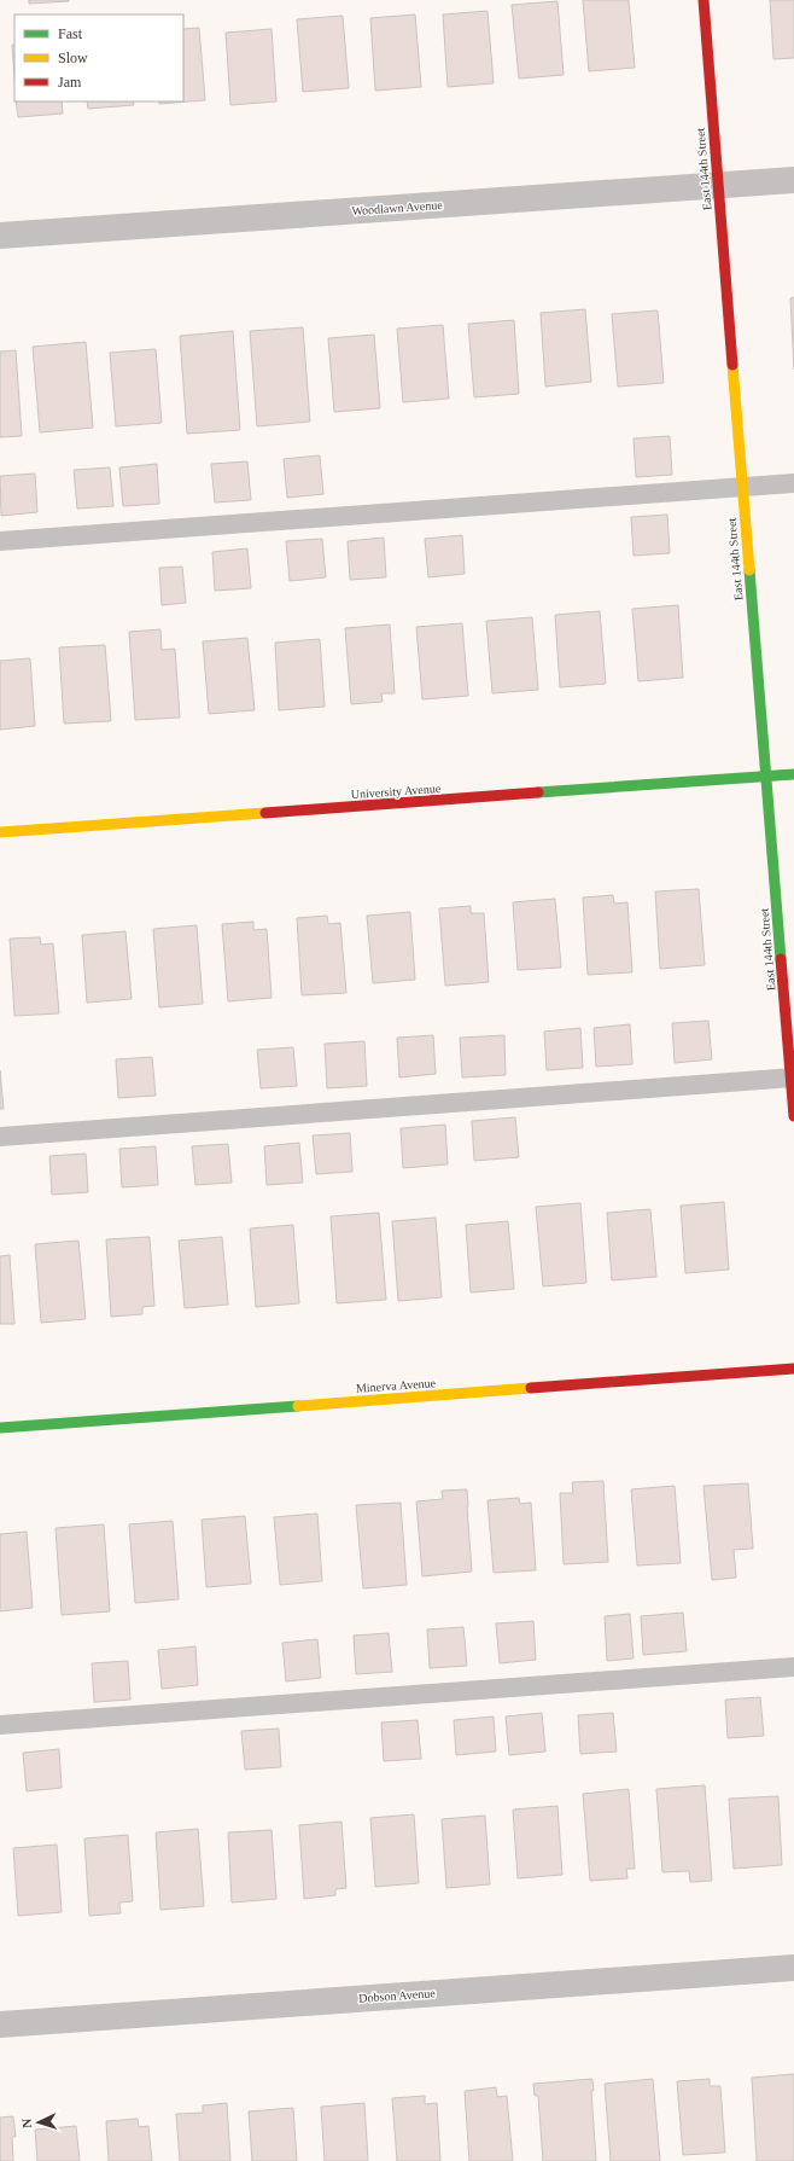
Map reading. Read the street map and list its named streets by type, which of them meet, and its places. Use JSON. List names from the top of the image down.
{
  "streets": {
    "street": [
      "East 144th Street",
      "Woodlawn Avenue",
      "University Avenue",
      "Minerva Avenue",
      "Dobson Avenue"
    ]
  },
  "crossings": [
    ["East 144th Street", "Woodlawn Avenue"],
    ["East 144th Street", "University Avenue"]
  ],
  "legend": ["Fast", "Slow", "Jam"],
  "north": "left"
}
